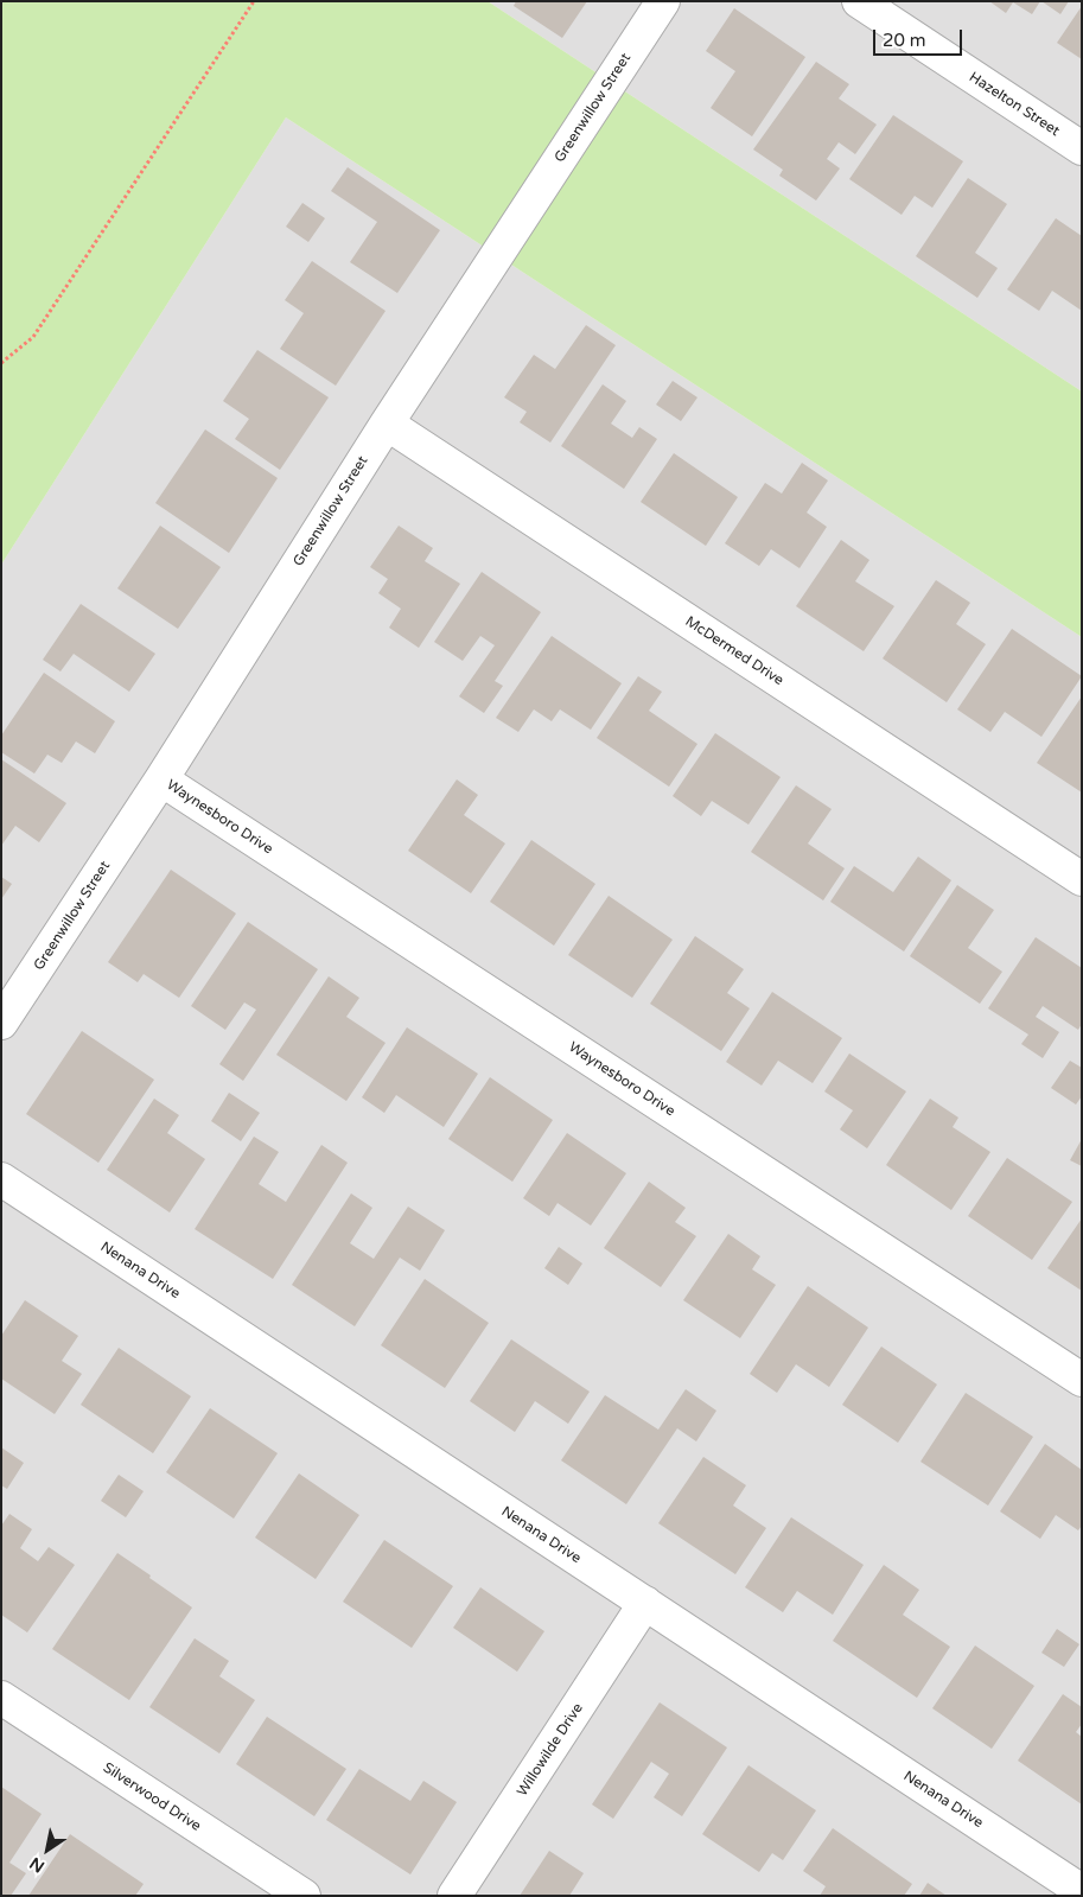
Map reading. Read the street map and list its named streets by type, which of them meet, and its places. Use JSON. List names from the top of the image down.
{
  "streets": {
    "street": [
      "Hazelton Street",
      "Greenwillow Street",
      "McDermed Drive",
      "Waynesboro Drive",
      "Nenana Drive",
      "Willowilde Drive",
      "Silverwood Drive"
    ]
  },
  "crossings": [
    ["Greenwillow Street", "McDermed Drive"],
    ["Greenwillow Street", "Waynesboro Drive"],
    ["Nenana Drive", "Willowilde Drive"]
  ],
  "scale_bar": "20 m",
  "north": "bottom left"
}
